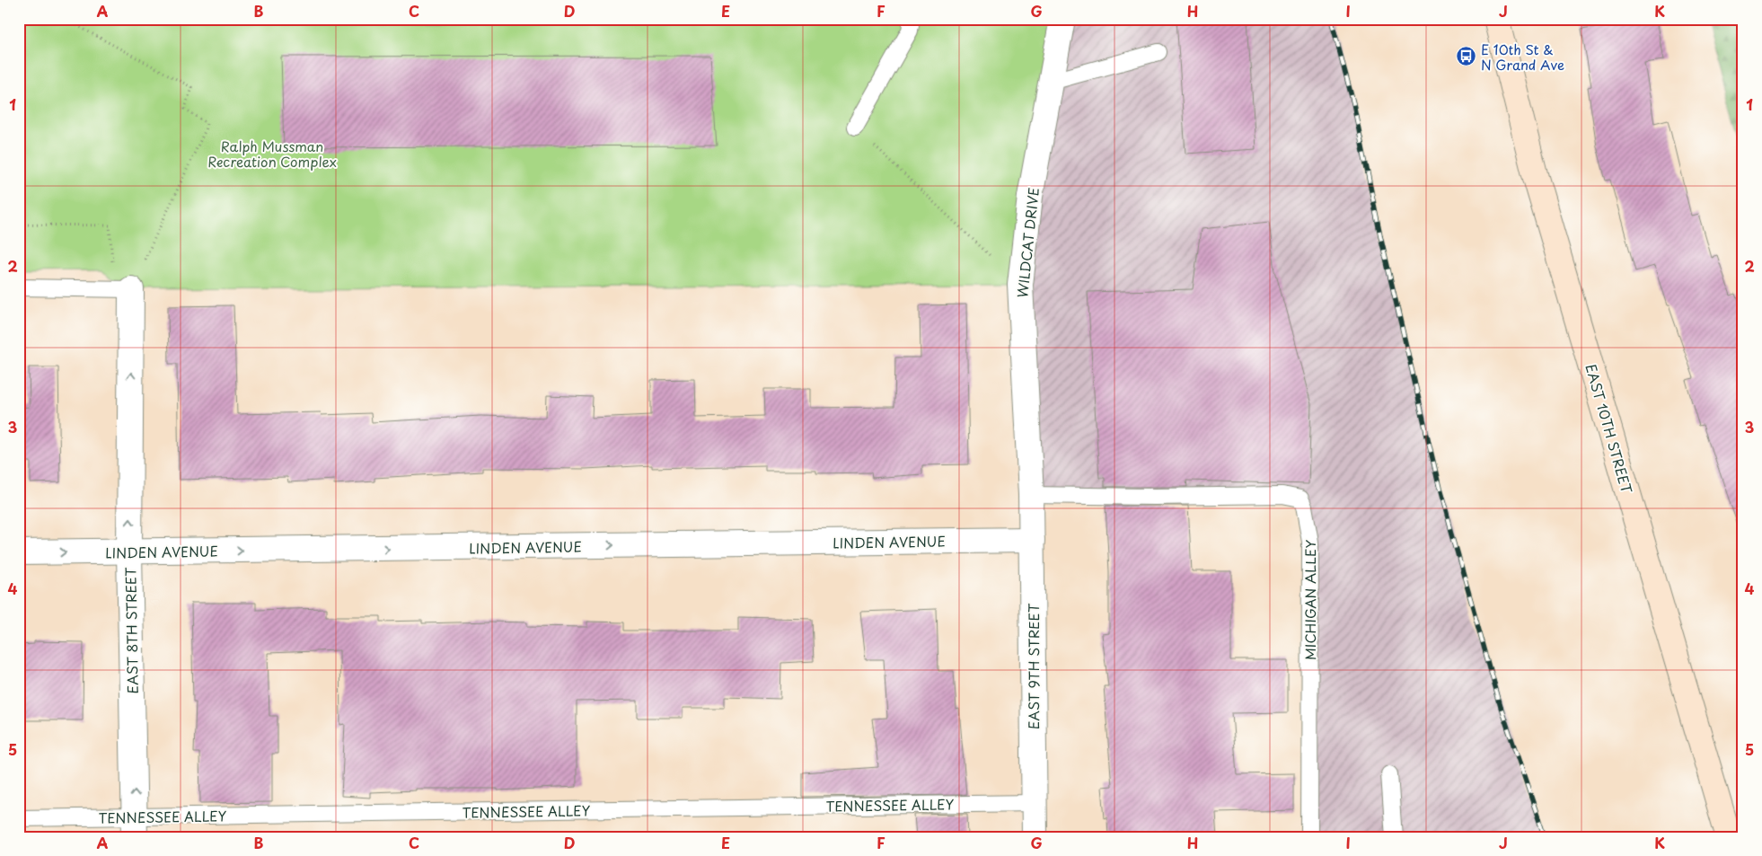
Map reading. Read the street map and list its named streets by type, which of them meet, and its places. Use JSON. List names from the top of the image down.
{
  "streets": {
    "main road": ["EAST 10TH STREET"],
    "street": [
      "WILDCAT DRIVE",
      "LINDEN AVENUE",
      "EAST 8TH STREET",
      "EAST 9TH STREET"
    ],
    "lane": ["MICHIGAN ALLEY", "TENNESSEE ALLEY"]
  },
  "crossings": [
    ["WILDCAT DRIVE", "MICHIGAN ALLEY"],
    ["WILDCAT DRIVE", "EAST 9TH STREET"],
    ["LINDEN AVENUE", "EAST 8TH STREET"],
    ["LINDEN AVENUE", "EAST 9TH STREET"],
    ["MICHIGAN ALLEY", "EAST 9TH STREET"],
    ["EAST 8TH STREET", "TENNESSEE ALLEY"],
    ["EAST 9TH STREET", "TENNESSEE ALLEY"]
  ],
  "one_way": ["LINDEN AVENUE", "EAST 8TH STREET"],
  "parks": ["Ralph Mussman Recreation Complex"],
  "places": {
    "bus stop": ["E 10th St & N Grand Ave"]
  },
  "grid": {
    "columns": [
      "A",
      "B",
      "C",
      "D",
      "E",
      "F",
      "G",
      "H",
      "I",
      "J",
      "K"
    ],
    "rows": [
      "1",
      "2",
      "3",
      "4",
      "5"
    ]
  }
}
